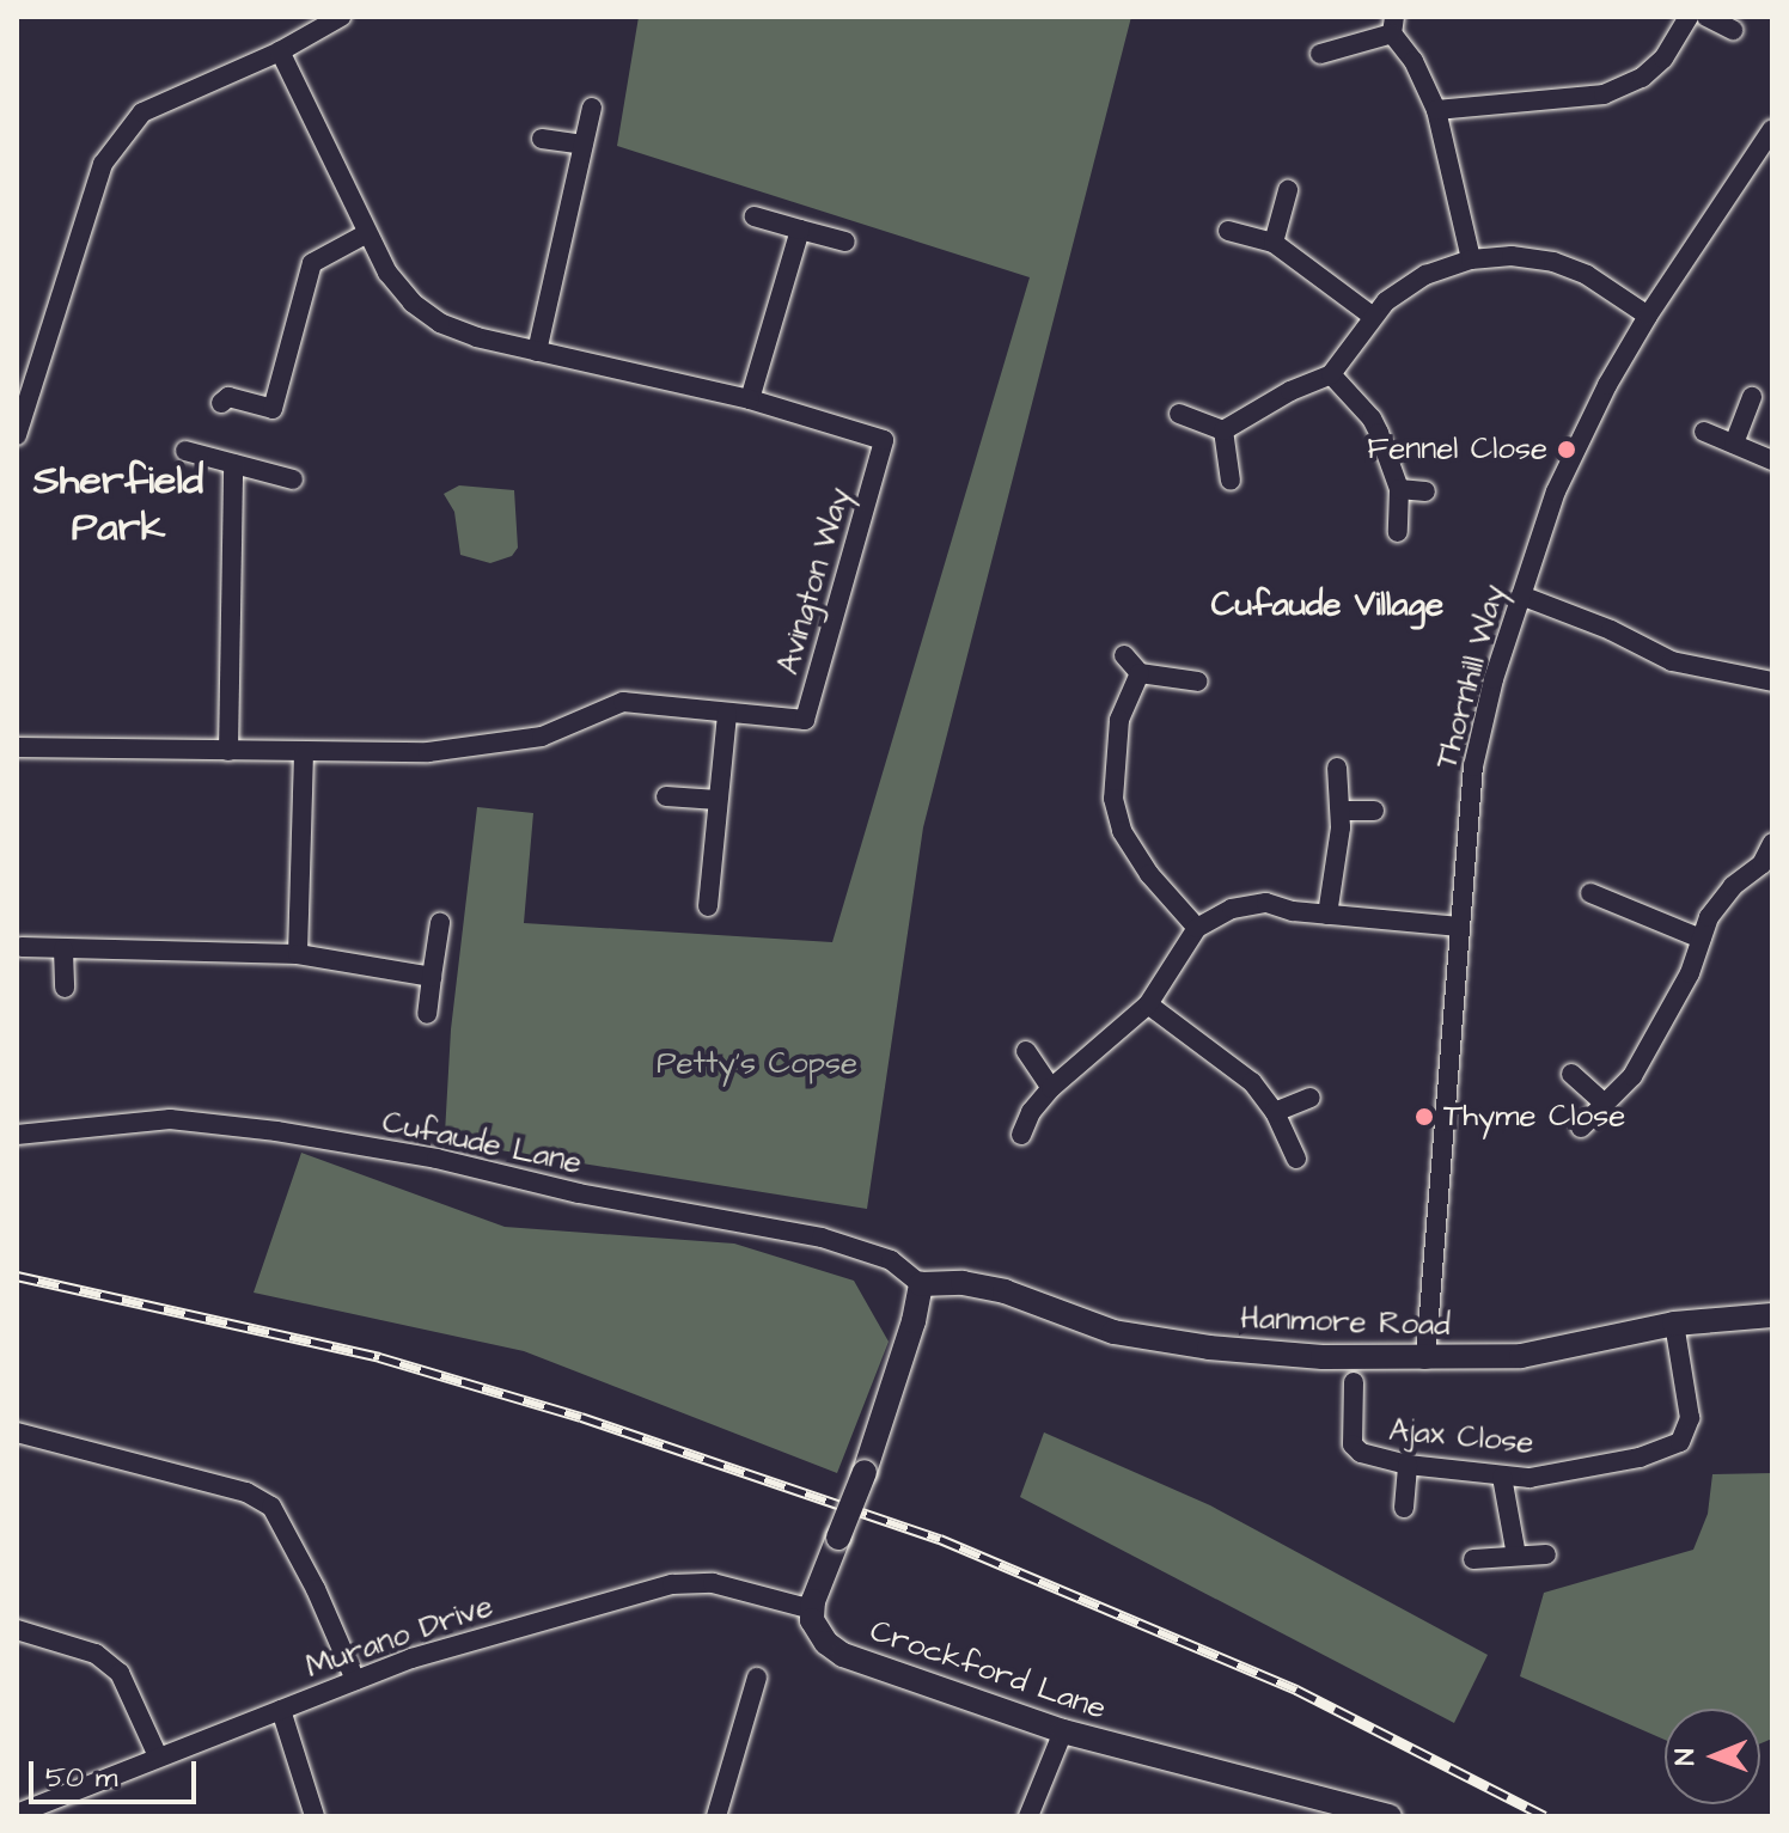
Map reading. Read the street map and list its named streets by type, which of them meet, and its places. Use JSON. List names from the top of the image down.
{
  "streets": {
    "street": [
      "Avington Way",
      "Thornhill Way",
      "Cufaude Lane",
      "Hanmore Road",
      "Ajax Close",
      "Murano Drive",
      "Crockford Lane"
    ]
  },
  "crossings": [
    ["Thornhill Way", "Hanmore Road"],
    ["Cufaude Lane", "Hanmore Road"],
    ["Hanmore Road", "Ajax Close"],
    ["Murano Drive", "Crockford Lane"]
  ],
  "districts": ["Sherfield Park", "Cufaude Village"],
  "parks": ["Petty's Copse"],
  "places": ["Fennel Close", "Thyme Close"],
  "scale_bar": "50 m",
  "north": "left"
}
